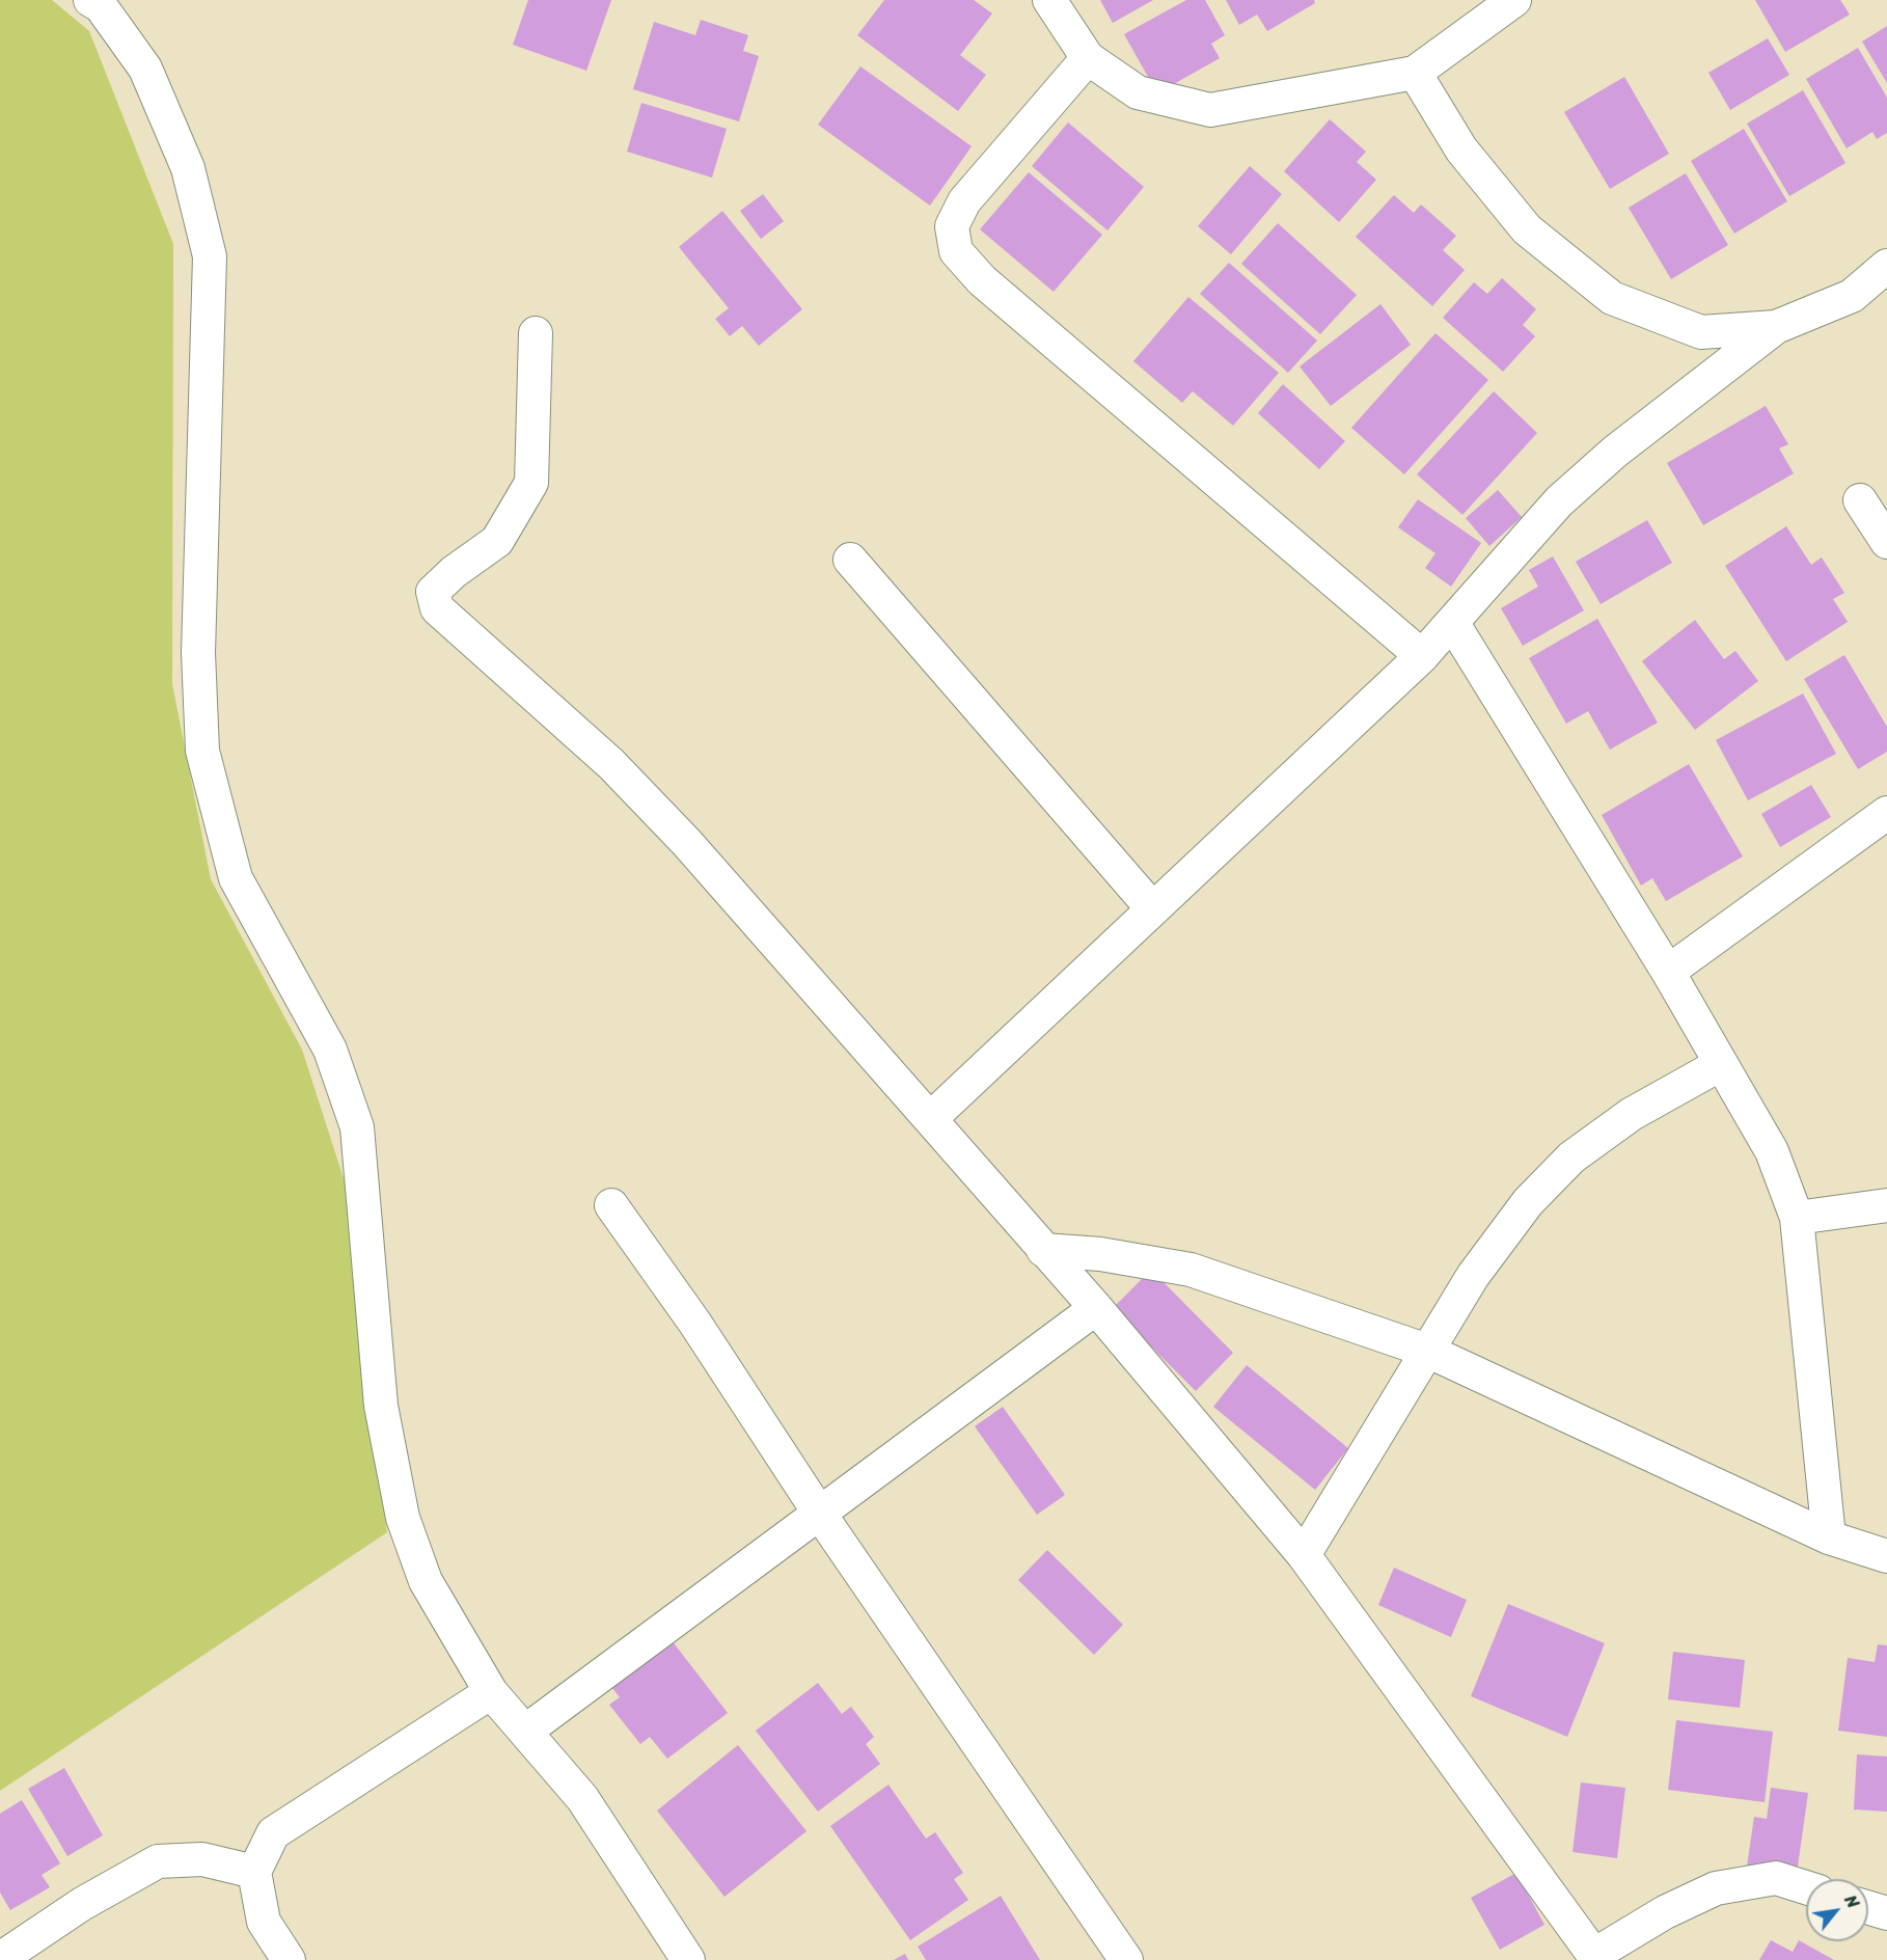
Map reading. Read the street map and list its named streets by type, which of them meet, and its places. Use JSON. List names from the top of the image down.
{
  "north": "top right"
}
